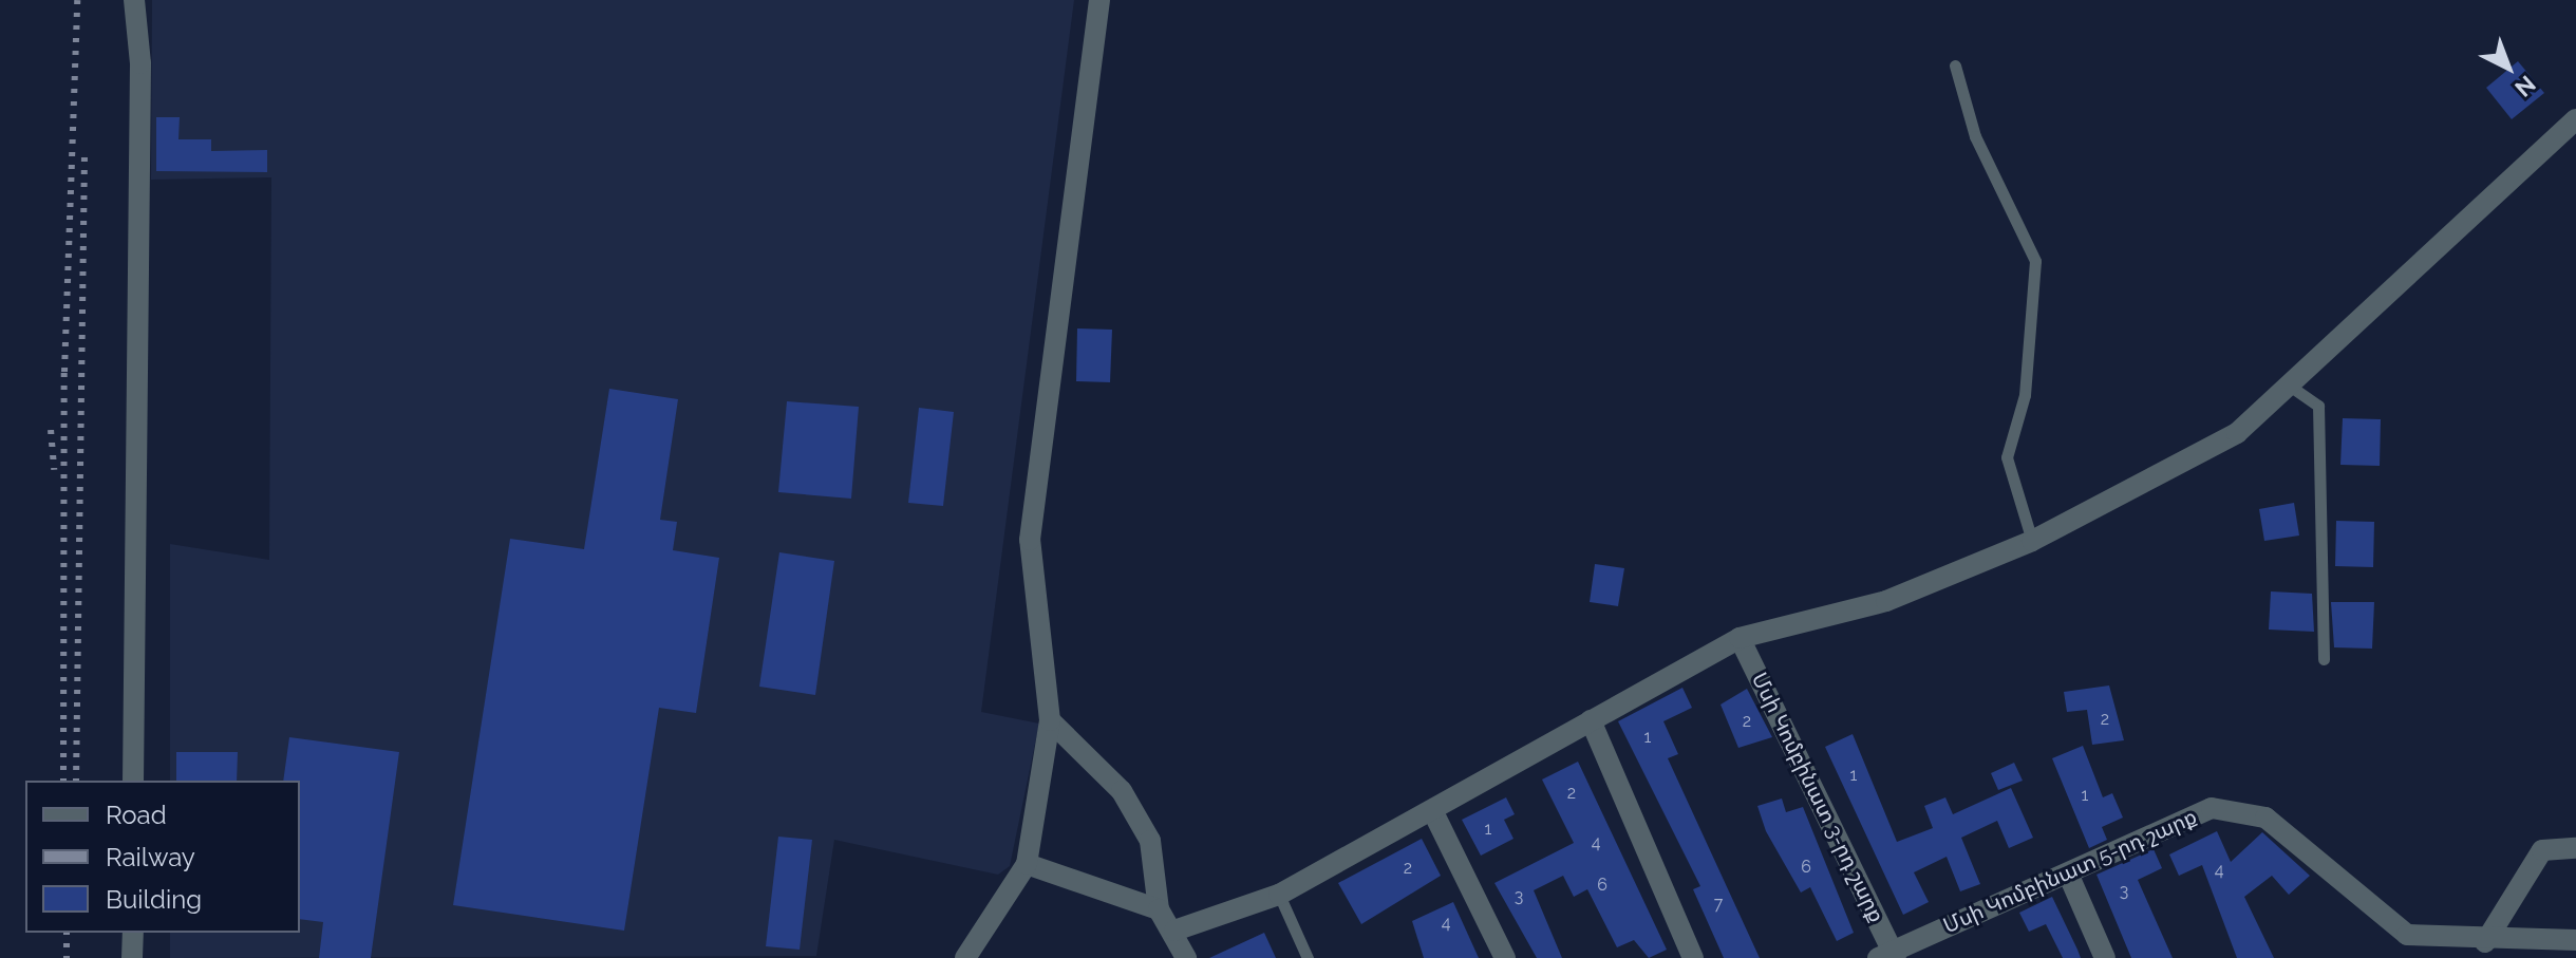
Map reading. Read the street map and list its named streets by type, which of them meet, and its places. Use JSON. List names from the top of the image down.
{
  "streets": {
    "street": ["Մսի Կոմբինատ 3-րդ շարք", "Մսի Կոմբինատ 5-րդ շարք"]
  },
  "crossings": [
    ["Մսի Կոմբինատ 3-րդ շարք", "Մսի Կոմբինատ 5-րդ շարք"]
  ],
  "house_numbers": [
    "2",
    "2",
    "1",
    "1",
    "2",
    "1",
    "1",
    "4",
    "6",
    "2",
    "4",
    "6",
    "3",
    "3",
    "7",
    "4"
  ],
  "legend": ["Road", "Railway", "Building"],
  "north": "bottom right"
}
